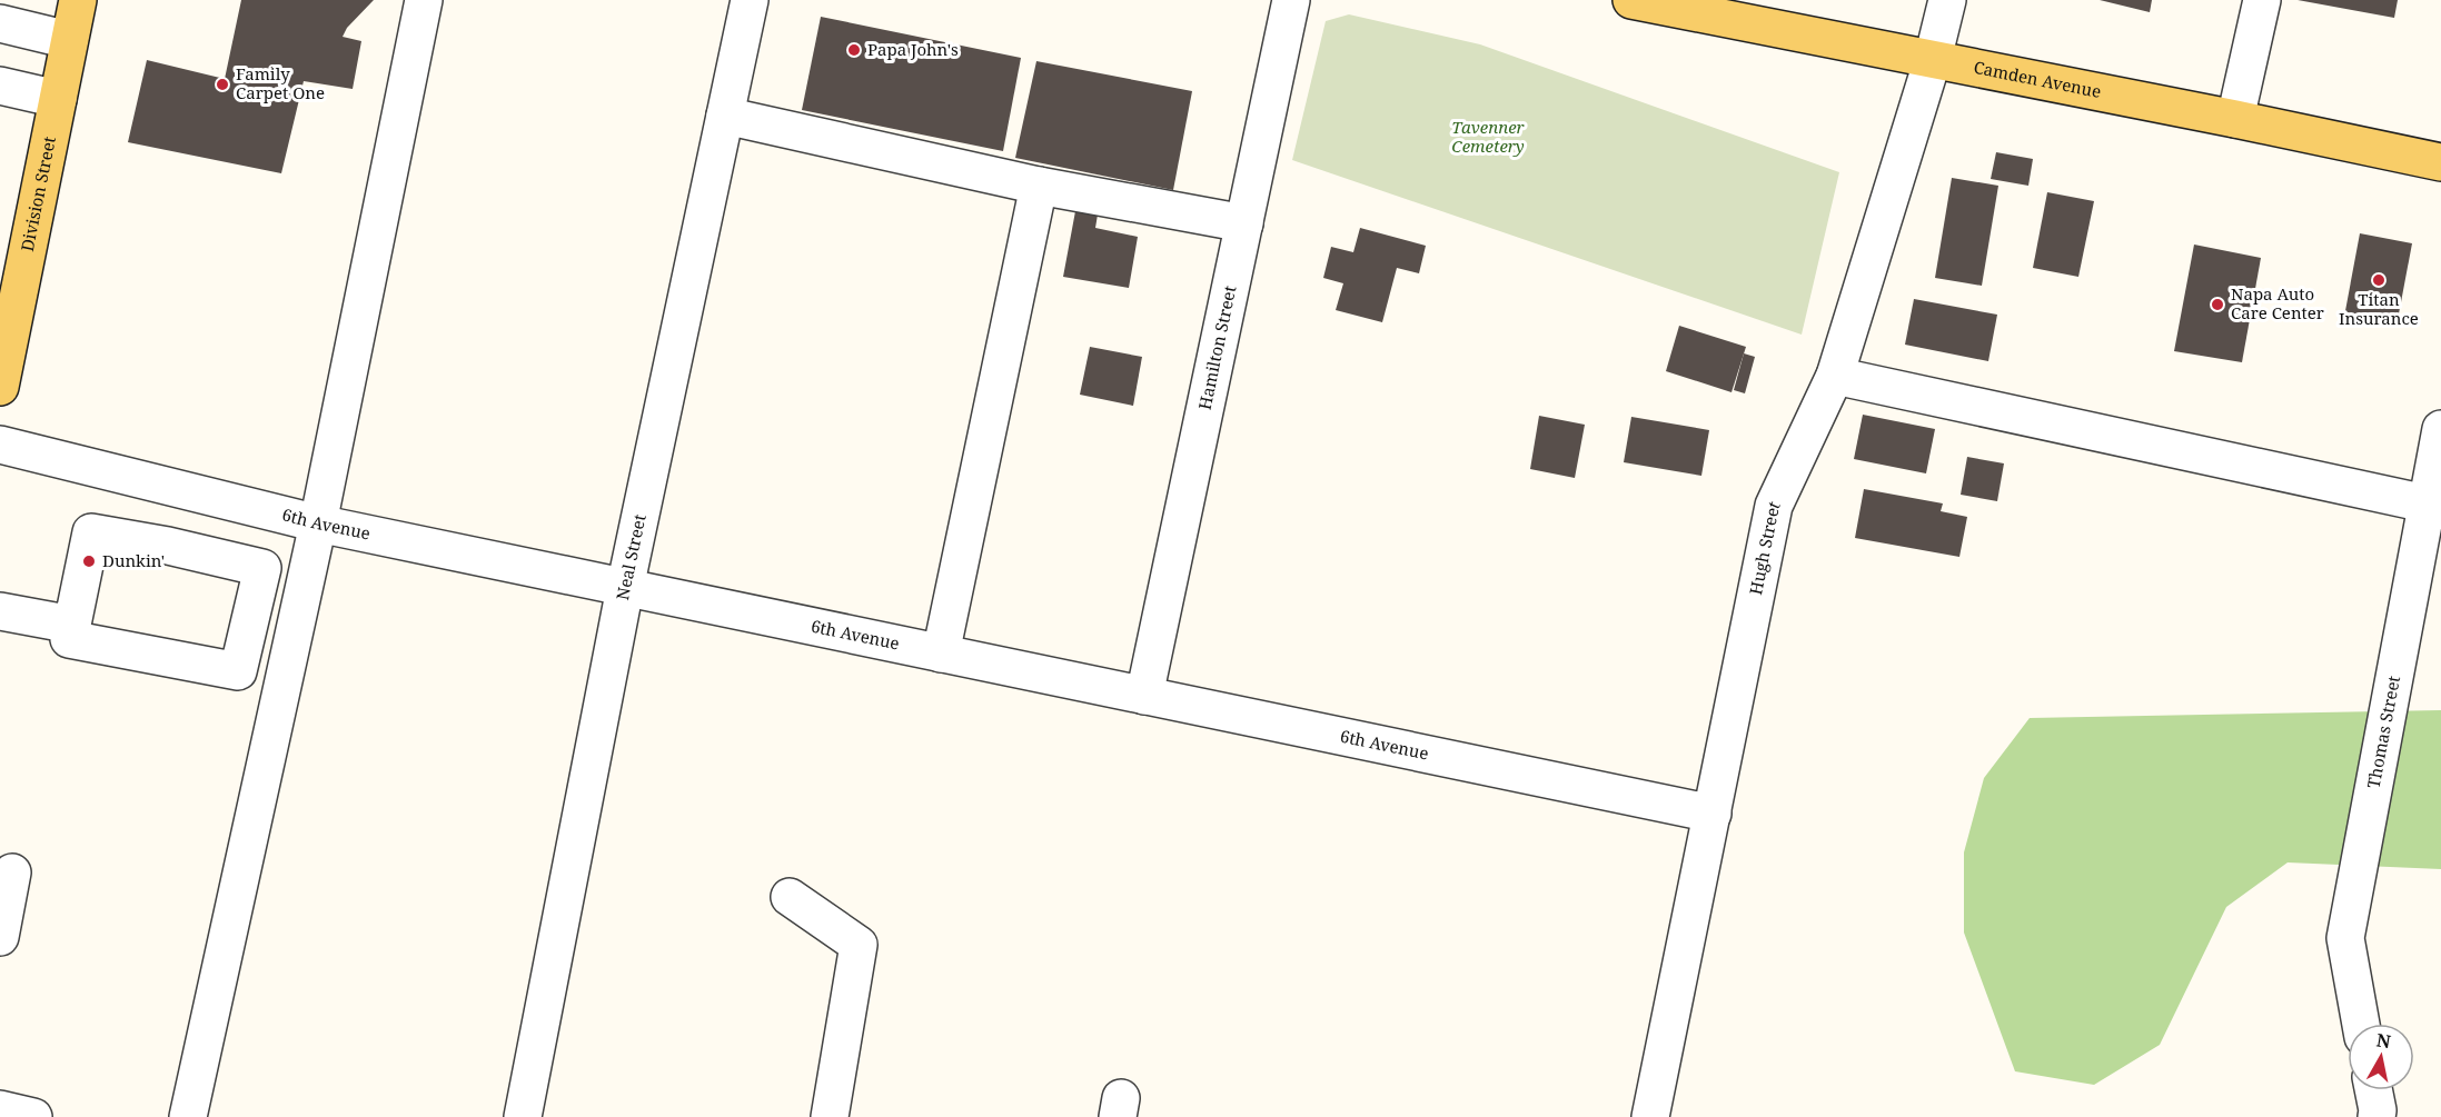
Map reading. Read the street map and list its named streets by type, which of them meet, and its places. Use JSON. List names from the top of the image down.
{
  "streets": {
    "main road": ["Camden Avenue", "Division Street"],
    "street": [
      "Hamilton Street",
      "6th Avenue",
      "Hugh Street",
      "Neal Street",
      "Thomas Street"
    ]
  },
  "crossings": [
    ["Camden Avenue", "Hugh Street"],
    ["Hamilton Street", "6th Avenue"],
    ["6th Avenue", "Hugh Street"],
    ["6th Avenue", "Neal Street"]
  ],
  "parks": ["Tavenner Cemetery"],
  "places": [
    "Papa John's",
    "Family Carpet One",
    "Titan Insurance",
    "Napa Auto Care Center",
    "Dunkin'"
  ],
  "north": "top"
}
